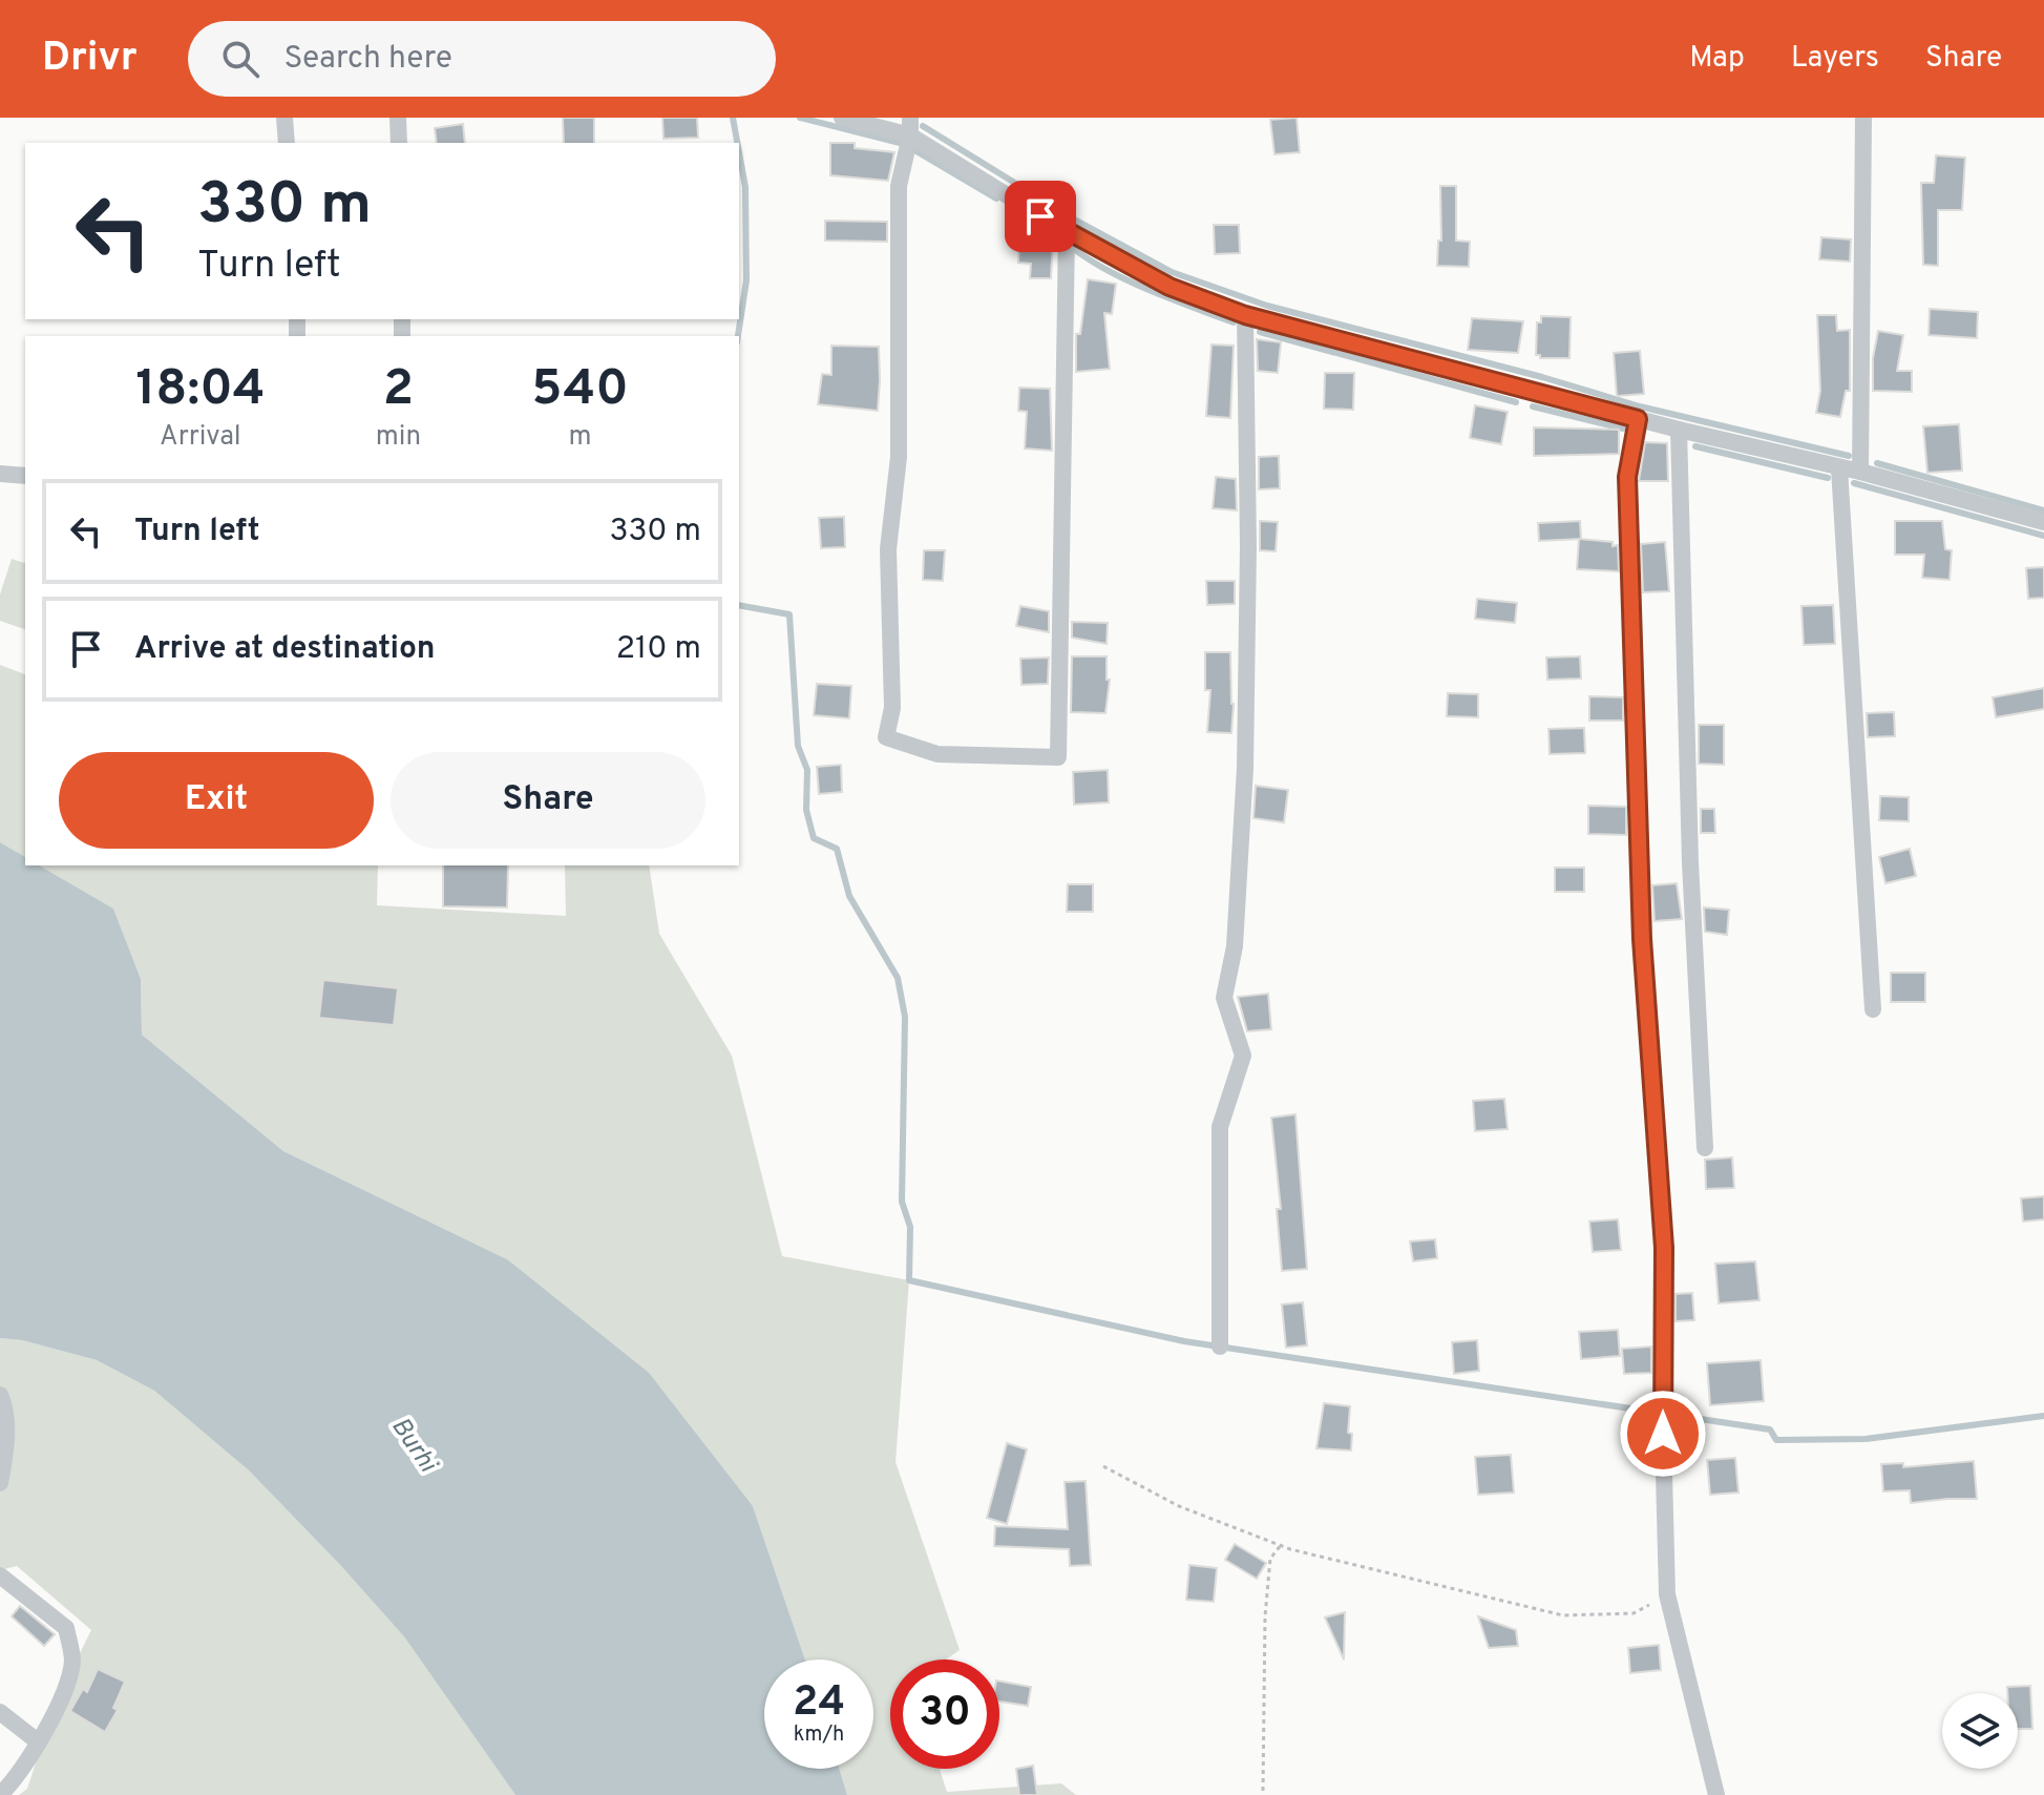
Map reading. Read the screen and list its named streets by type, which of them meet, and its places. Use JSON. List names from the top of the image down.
{
  "water": ["Burhi"],
  "page": {
    "header": "Drivr",
    "search": "Search here",
    "nav": ["Map", "Layers", "Share"],
    "turn": ["330 m", "Turn left"],
    "eta": [
      "18:04",
      "Arrival",
      "2",
      "min",
      "540",
      "m"
    ],
    "list": [
      {
        "name": "Turn left",
        "value": "330 m"
      },
      {
        "name": "Arrive at destination",
        "value": "210 m"
      }
    ],
    "buttons": ["Exit", "Share"],
    "speed": "24 km/h",
    "limit": "30"
  }
}
